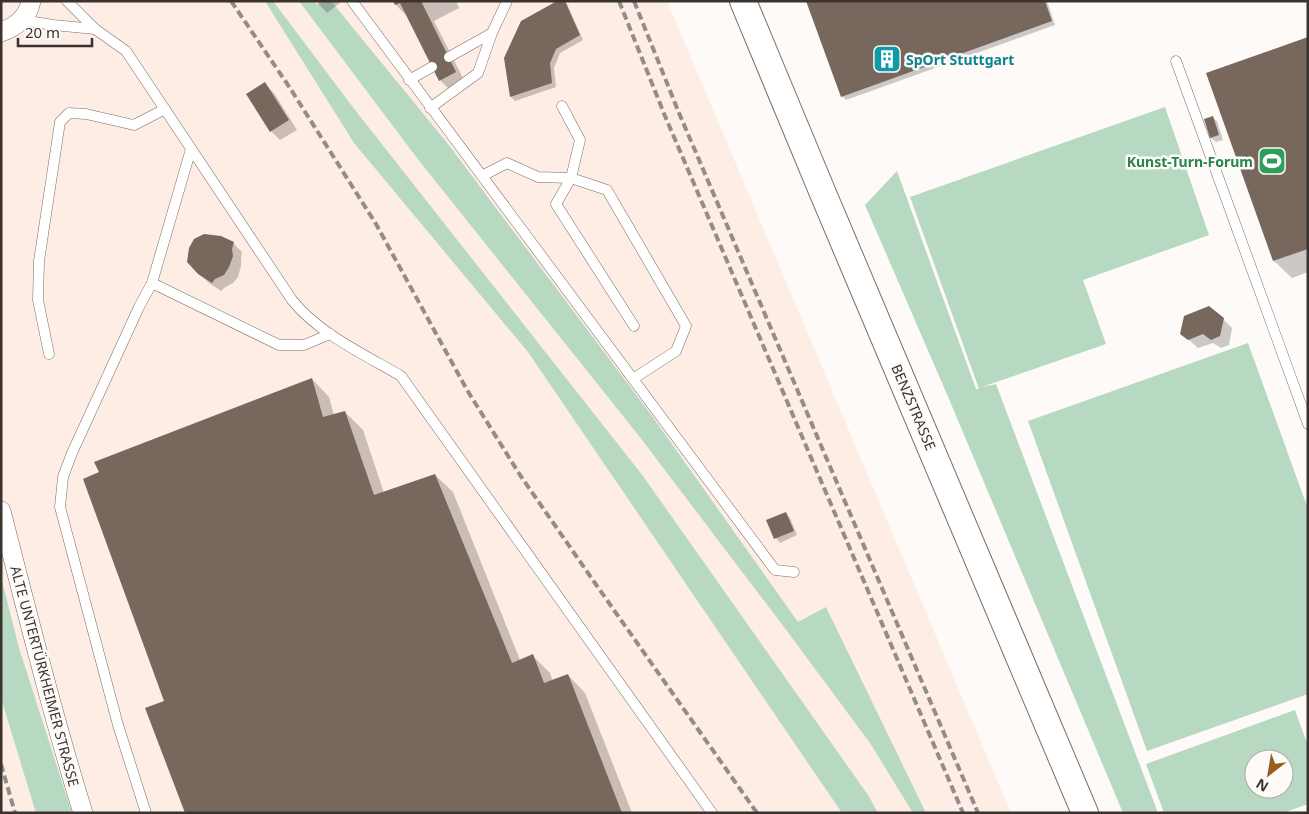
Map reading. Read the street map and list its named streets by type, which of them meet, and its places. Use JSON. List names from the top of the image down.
{
  "streets": {
    "main road": ["BENZSTRASSE"],
    "street": ["ALTE UNTERTÜRKHEIMER STRASSE"]
  },
  "places": {
    "building": ["SpOrt Stuttgart"],
    "sports": ["Kunst-Turn-Forum"]
  },
  "scale_bar": "20 m",
  "north": "bottom left"
}
